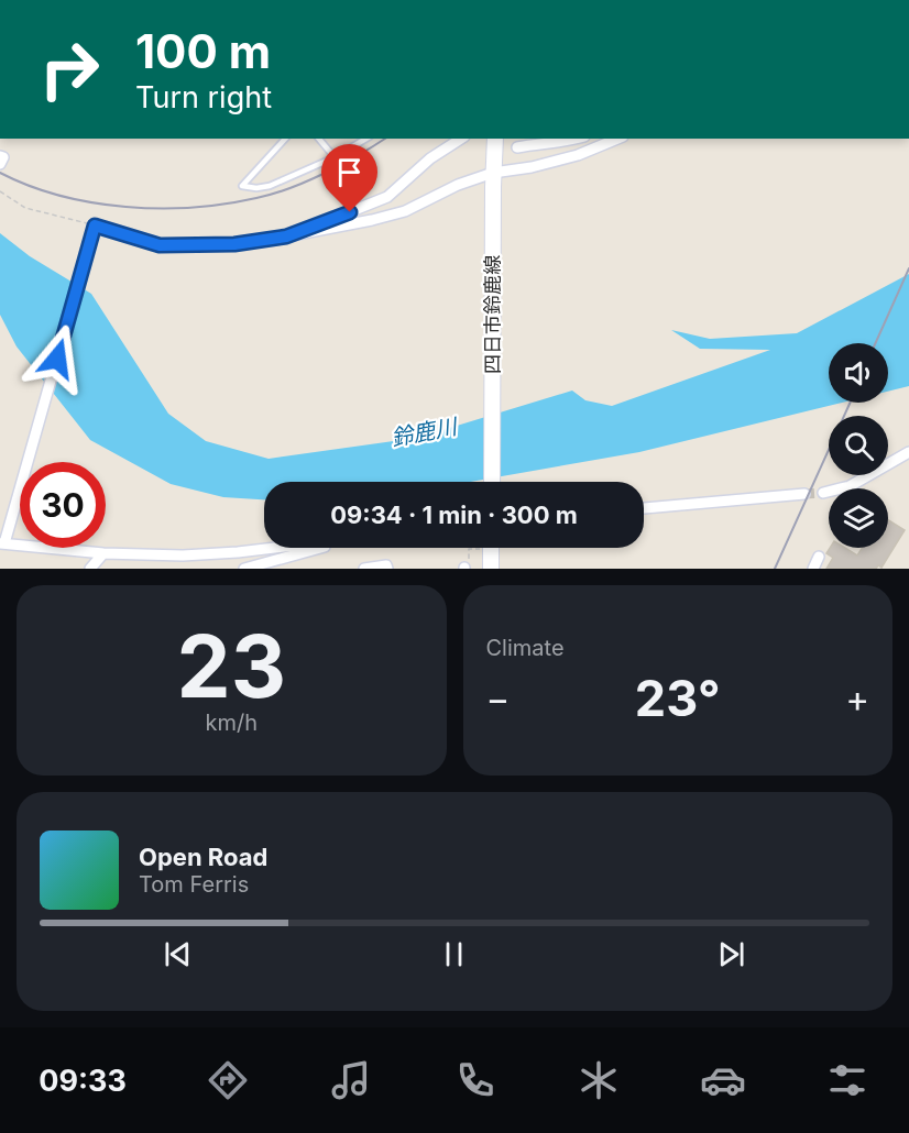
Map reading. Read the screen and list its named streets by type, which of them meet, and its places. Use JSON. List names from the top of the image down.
{
  "streets": {
    "main road": ["四日市鈴鹿線"]
  },
  "water": ["鈴鹿川"],
  "page": {
    "turn": ["100 m", "Turn right"],
    "limit": "30",
    "trip": "09:34 · 1 min · 300 m",
    "tile": [
      ["23", "km/h"],
      "Climate"
    ],
    "heat": ["−", "23°", "+"],
    "song": ["Open Road", "Tom Ferris"],
    "tabs": "09:33"
  }
}
